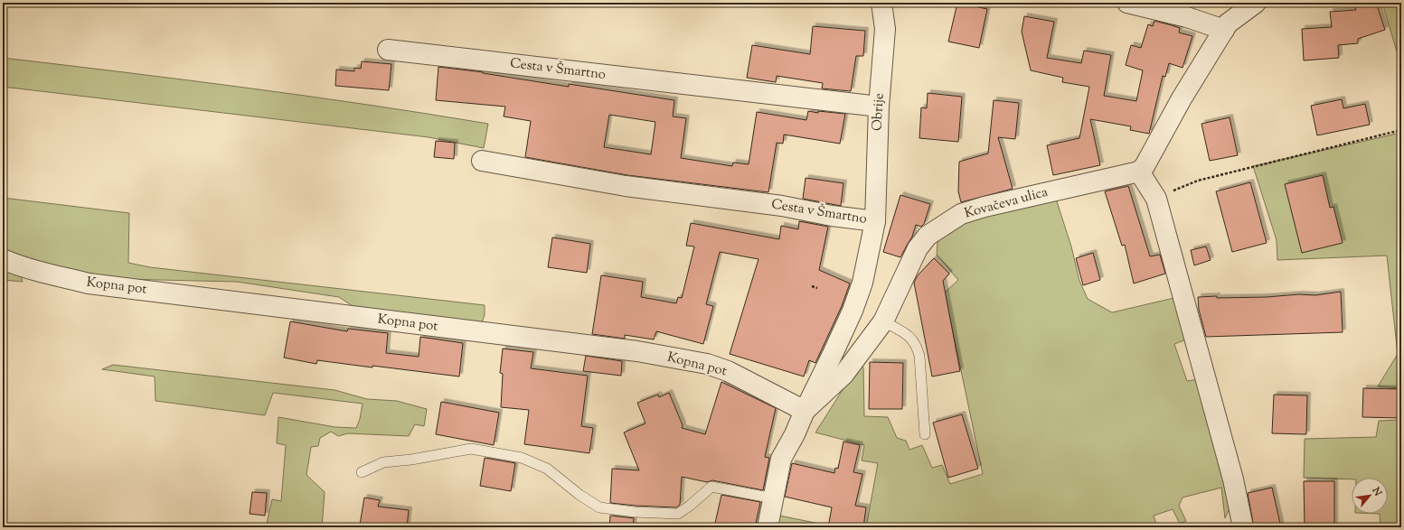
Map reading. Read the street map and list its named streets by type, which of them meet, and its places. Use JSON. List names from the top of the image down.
{
  "streets": {
    "street": [
      "Cesta v Šmartno",
      "Obrije",
      "Kovačeva ulica",
      "Kopna pot"
    ]
  },
  "crossings": [
    ["Cesta v Šmartno", "Obrije"],
    ["Cesta v Šmartno", "Kovačeva ulica"],
    ["Cesta v Šmartno", "Kopna pot"],
    ["Kovačeva ulica", "Kopna pot"]
  ],
  "north": "top right"
}
